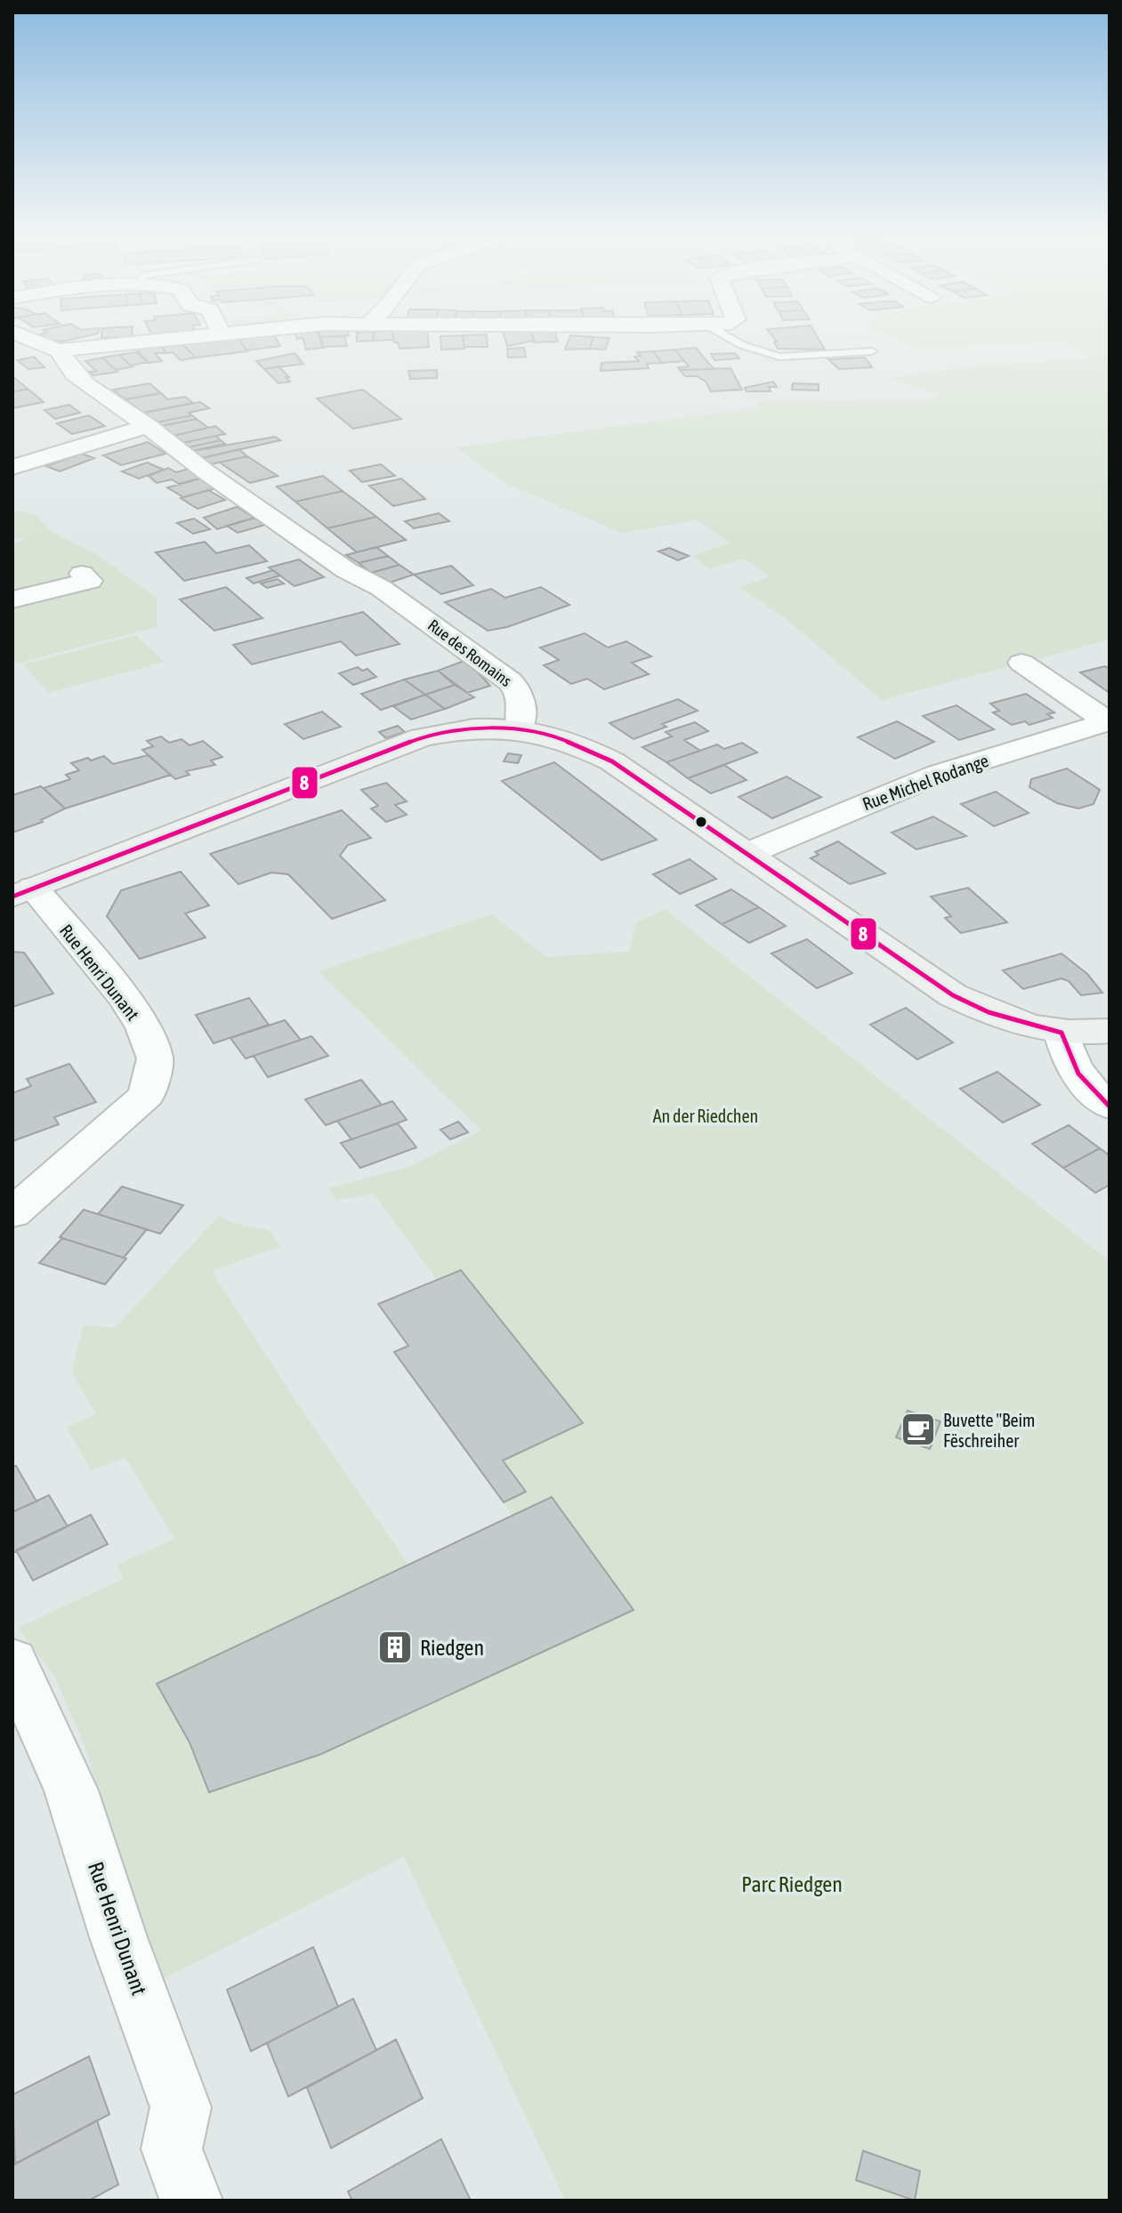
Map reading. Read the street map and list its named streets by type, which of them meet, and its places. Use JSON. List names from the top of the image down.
{
  "streets": {
    "street": ["Rue des Romains", "Rue Michel Rodange", "Rue Henri Dunant"]
  },
  "parks": ["An der Riedchen", "Parc Riedgen"],
  "places": {
    "cafe": ["Buvette \"Beim Fëschreiher"],
    "building": ["Riedgen"]
  },
  "lines": ["transit line 8"]
}
